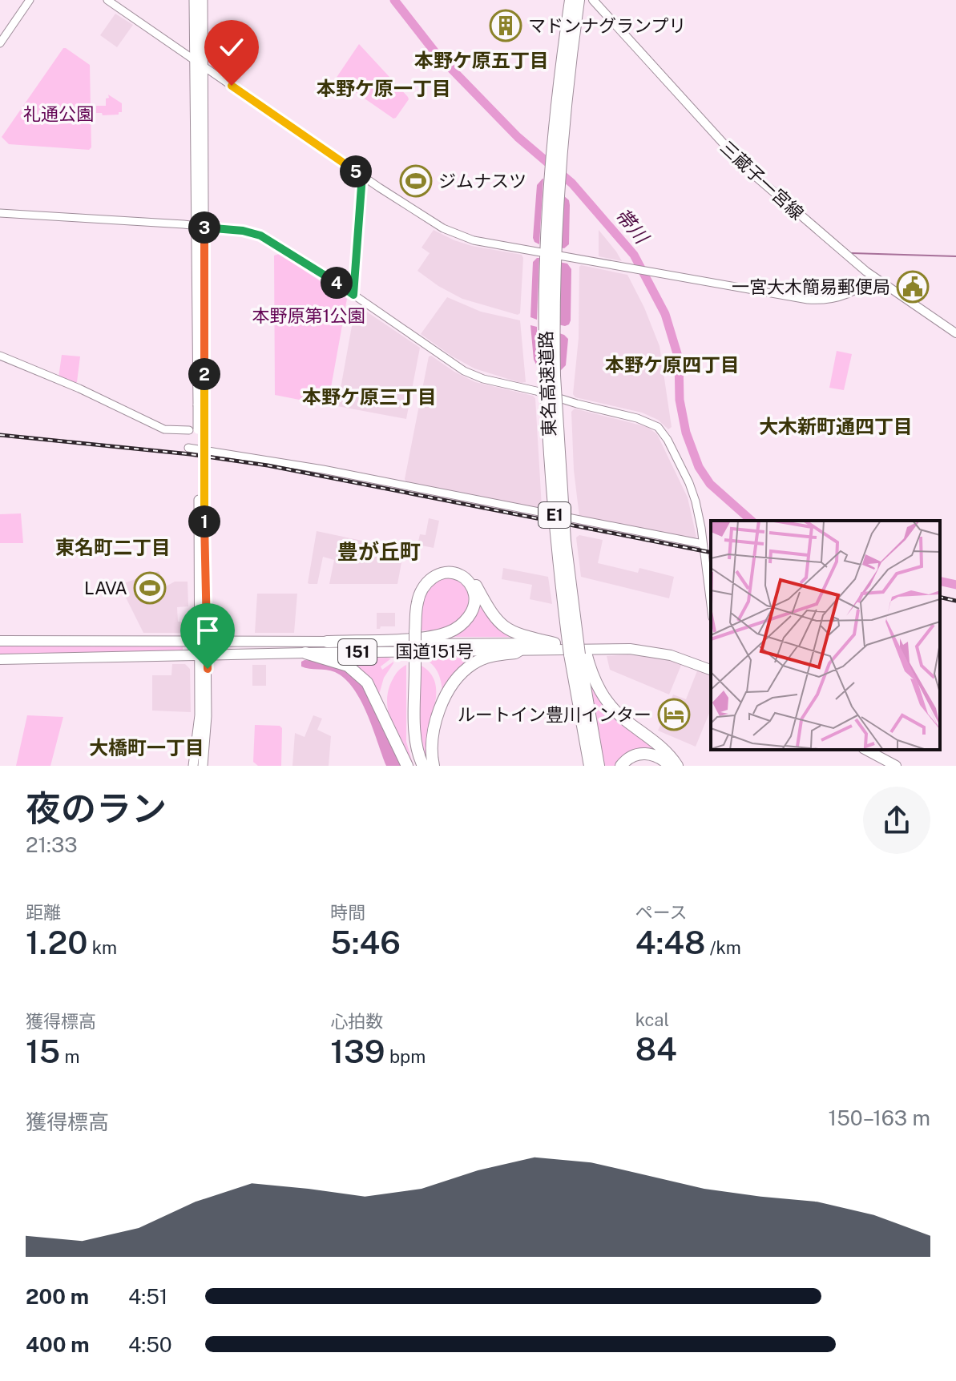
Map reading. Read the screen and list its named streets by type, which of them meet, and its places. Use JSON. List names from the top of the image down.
{
  "streets": {
    "highway": [
      "東名高速道路",
      "E1",
      "国道151号",
      "151"
    ],
    "main road": ["三蔵子一宮線"]
  },
  "districts": [
    "本野ケ原五丁目",
    "本野ケ原一丁目",
    "本野ケ原四丁目",
    "本野ケ原三丁目",
    "大木新町通四丁目",
    "東名町二丁目",
    "豊が丘町",
    "大橋町一丁目"
  ],
  "water": ["帯川"],
  "parks": ["礼通公園", "本野原第1公園"],
  "places": {
    "building": ["マドンナグランプリ"],
    "sports": ["ジムナスツ", "LAVA"],
    "public building": ["一宮大木簡易郵便局"],
    "hotel": ["ルートイン豊川インター"]
  },
  "page": {
    "pins": [
      "5",
      "3",
      "4",
      "2",
      "1"
    ],
    "heading": ["夜のラン", "21:33"],
    "stats": [
      ["距離", "1.20 km"],
      ["時間", "5:46"],
      ["ペース", "4:48 /km"],
      ["獲得標高", "15 m"],
      ["心拍数", "139 bpm"],
      ["kcal", "84"]
    ],
    "chart": ["獲得標高", "150–163 m"],
    "list": [
      {
        "name": "200 m",
        "note": "4:51"
      },
      {
        "name": "400 m",
        "note": "4:50"
      }
    ]
  }
}
